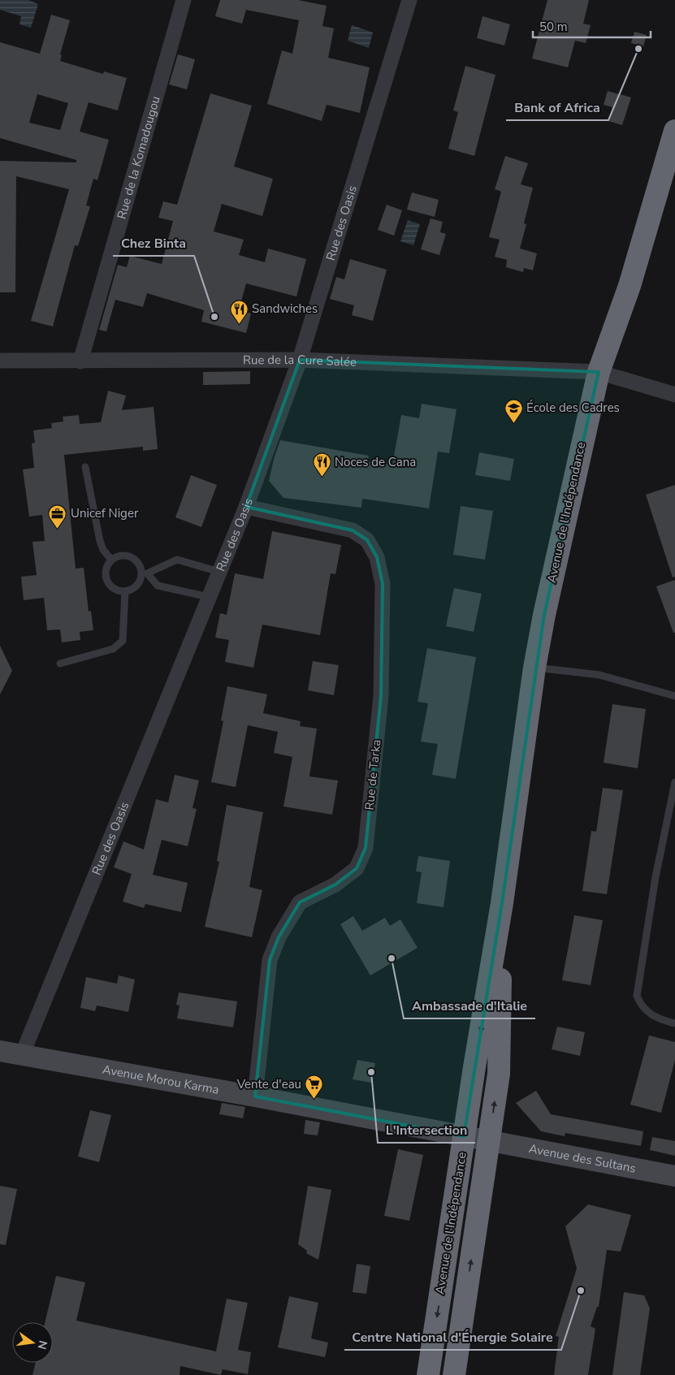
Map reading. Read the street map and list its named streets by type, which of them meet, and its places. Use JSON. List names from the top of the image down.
{
  "streets": {
    "highway": ["Avenue de l'Indépendance"],
    "street": [
      "Rue de la Komadougou",
      "Rue des Oasis",
      "Rue de la Cure Salée",
      "Rue de Tarka",
      "Avenue Morou Karma",
      "Avenue des Sultans"
    ]
  },
  "crossings": [
    ["Rue de la Komadougou", "Rue de la Cure Salée"],
    ["Rue des Oasis", "Rue de la Cure Salée"],
    ["Rue des Oasis", "Rue de Tarka"],
    ["Rue des Oasis", "Avenue Morou Karma"],
    ["Rue de la Cure Salée", "Avenue de l'Indépendance"],
    ["Avenue de l'Indépendance", "Avenue Morou Karma"],
    ["Avenue de l'Indépendance", "Avenue des Sultans"],
    ["Rue de Tarka", "Avenue Morou Karma"],
    ["Avenue Morou Karma", "Avenue des Sultans"]
  ],
  "places": {
    "other": [
      "Bank of Africa",
      "Chez Binta",
      "Ambassade d'Italie",
      "L'Intersection",
      "Centre National d'Énergie Solaire"
    ],
    "restaurant": ["Sandwiches", "Noces de Cana"],
    "school or university": ["École des Cadres"],
    "office": ["Unicef Niger"],
    "supermarket": ["Vente d'eau"]
  },
  "scale_bar": "50 m",
  "north": "right"
}
